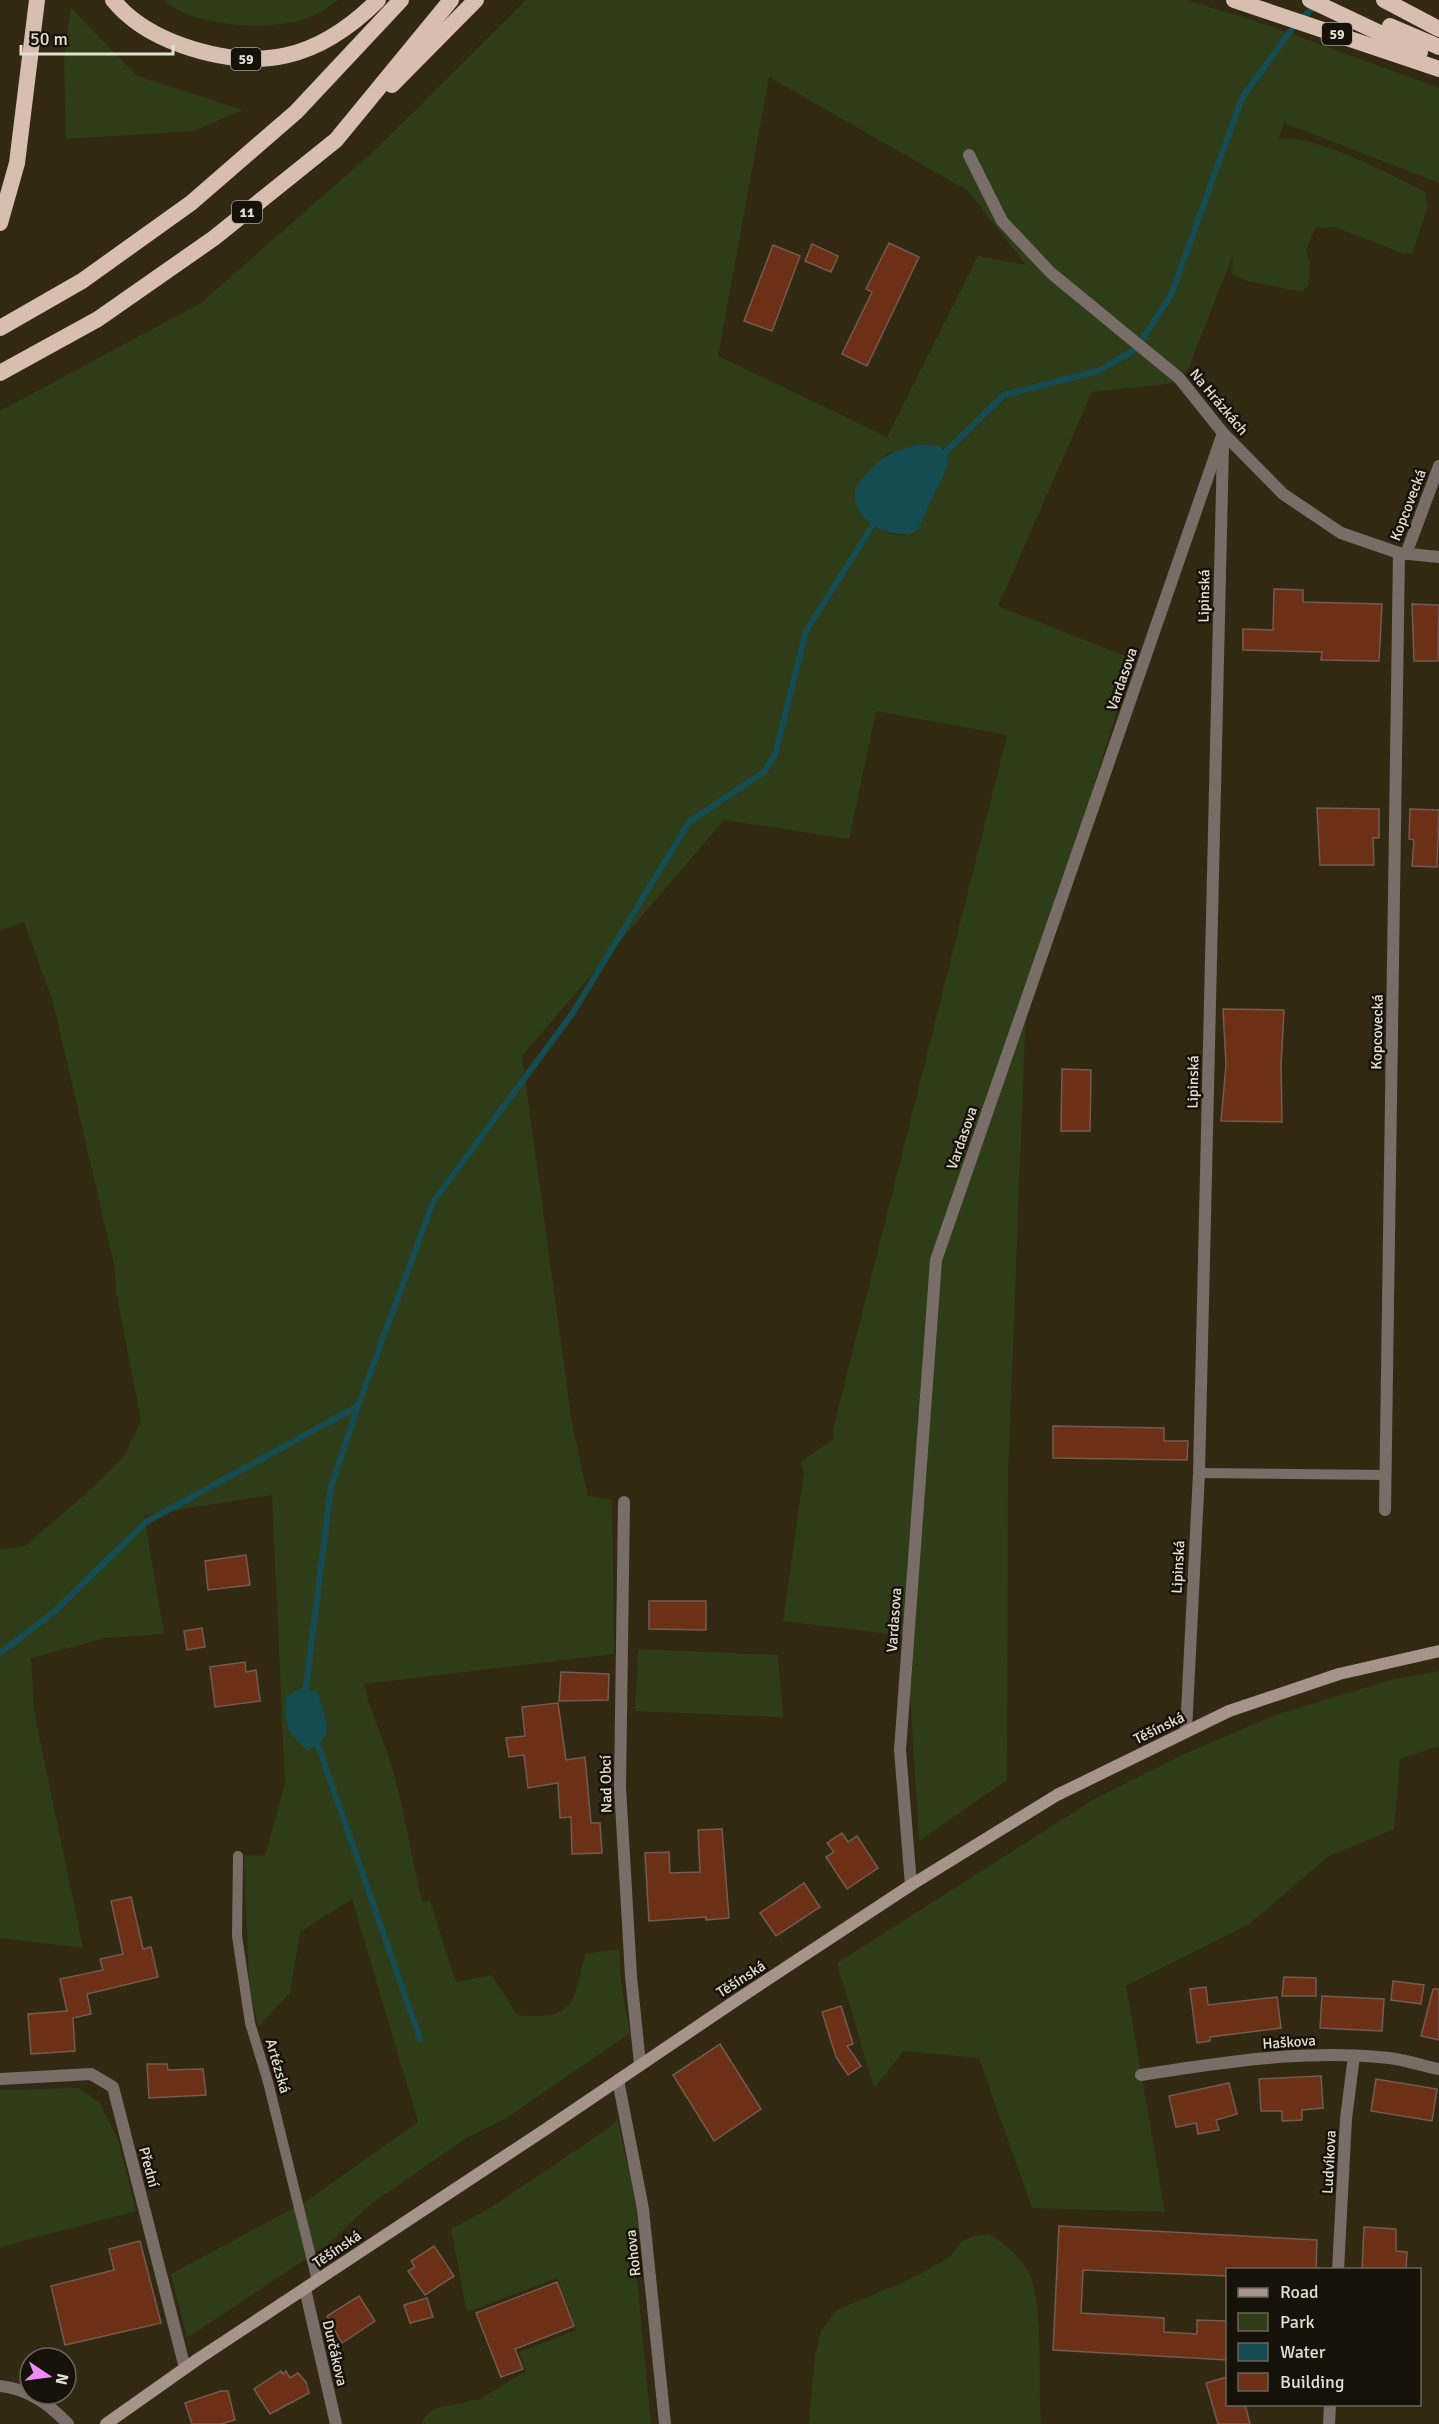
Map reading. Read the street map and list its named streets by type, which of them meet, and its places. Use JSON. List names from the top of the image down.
{
  "streets": {
    "highway": ["59", "11"],
    "main road": ["Těšínská"],
    "street": [
      "Na Hrázkách",
      "Kopcovecká",
      "Lipinská",
      "Vardasova",
      "Nad Obcí",
      "Haškova",
      "Ludvíkova",
      "Přední",
      "Rohova",
      "Durčákova"
    ],
    "lane": ["Artézská"]
  },
  "crossings": [
    ["Na Hrázkách", "Kopcovecká"],
    ["Na Hrázkách", "Lipinská"],
    ["Na Hrázkách", "Vardasova"],
    ["Lipinská", "Vardasova"],
    ["Lipinská", "Těšínská"],
    ["Vardasova", "Těšínská"],
    ["Těšínská", "Nad Obcí"],
    ["Těšínská", "Artézská"],
    ["Těšínská", "Přední"],
    ["Těšínská", "Rohova"],
    ["Těšínská", "Durčákova"],
    ["Haškova", "Ludvíkova"]
  ],
  "legend": [
    "Road",
    "Park",
    "Water",
    "Building"
  ],
  "scale_bar": "50 m",
  "north": "right"
}
